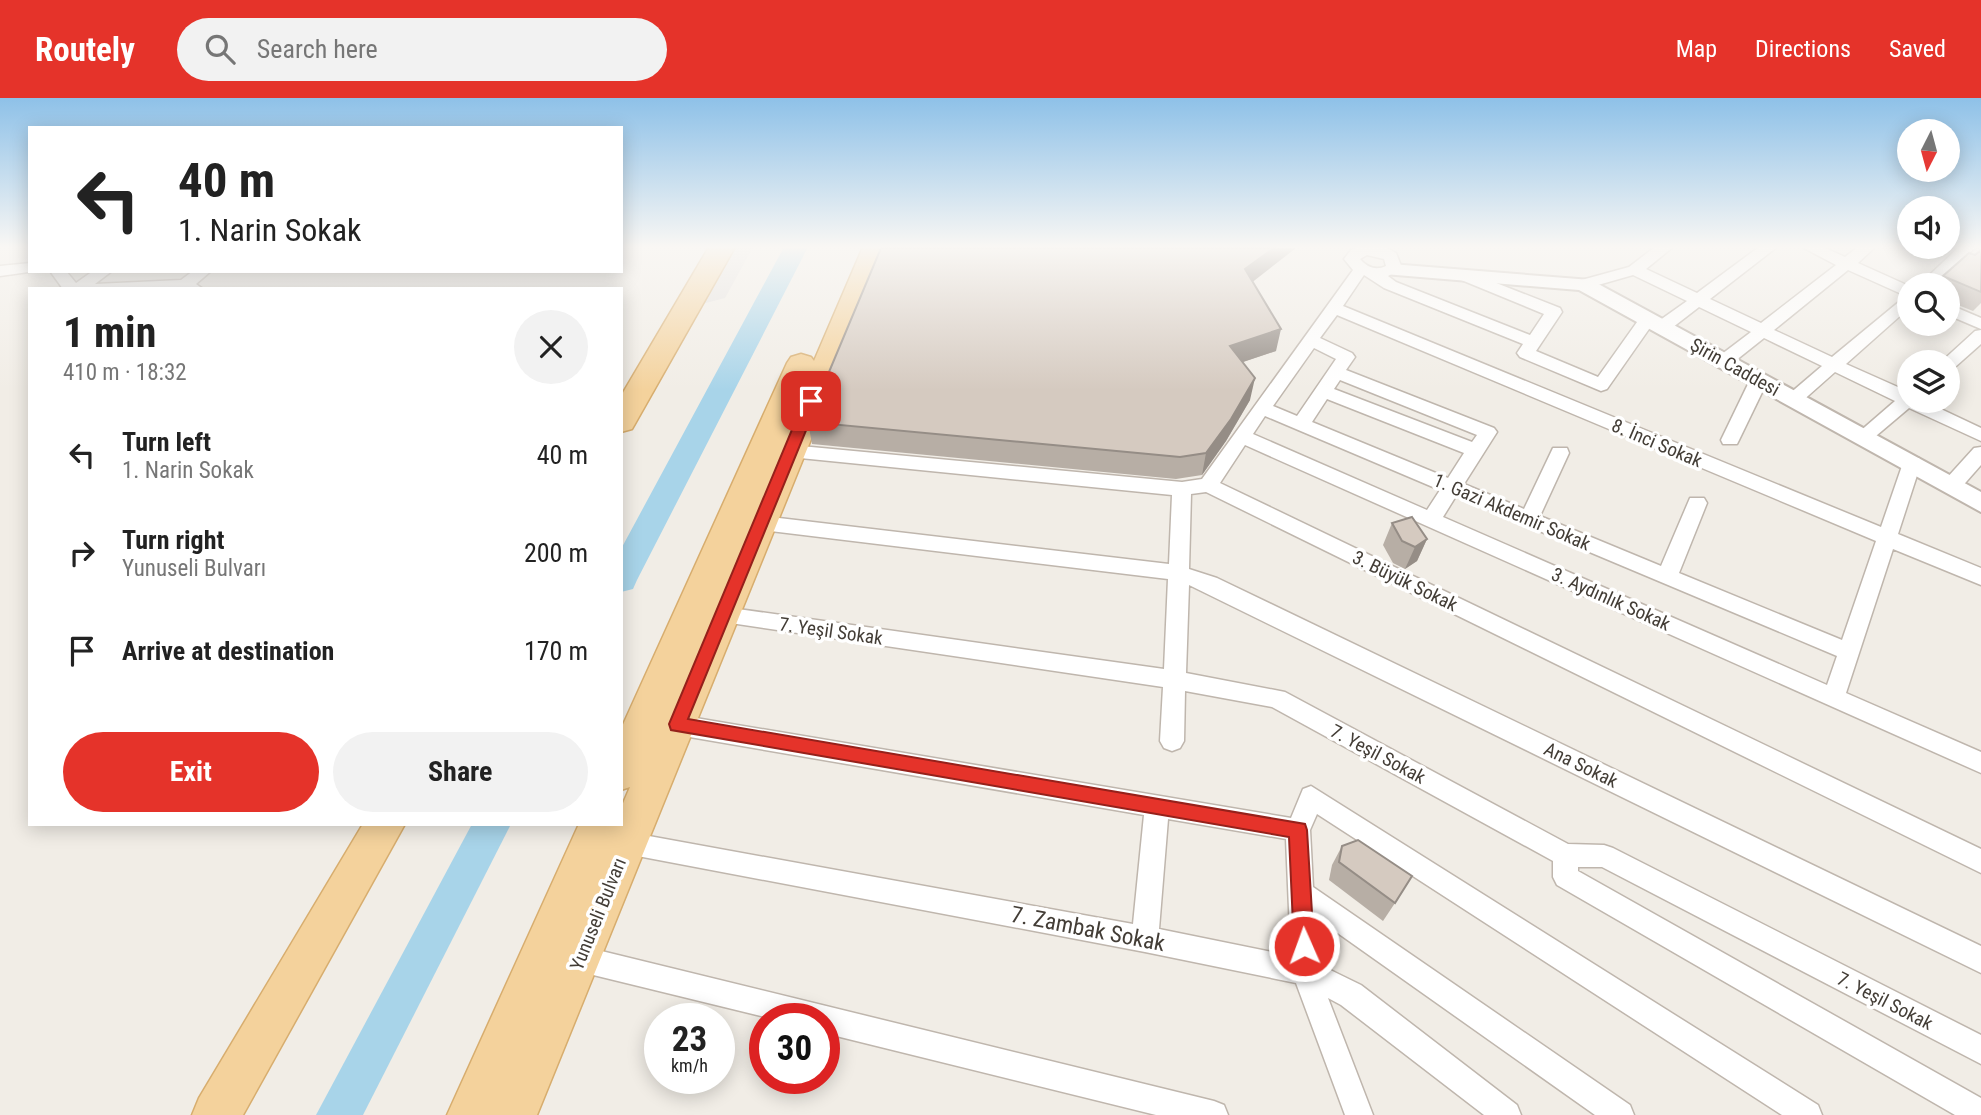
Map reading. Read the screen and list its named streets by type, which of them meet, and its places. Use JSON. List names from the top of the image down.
{
  "streets": {
    "main road": ["Yunuseli Bulvarı"],
    "street": [
      "Şirin Caddesi",
      "8. İnci Sokak",
      "1. Gazi Akdemir Sokak",
      "3. Büyük Sokak",
      "3. Aydınlık Sokak",
      "7. Yeşil Sokak",
      "Ana Sokak",
      "7. Zambak Sokak"
    ]
  },
  "crossings": [
    ["7. Yeşil Sokak", "Yunuseli Bulvarı"],
    ["Ana Sokak", "Yunuseli Bulvarı"],
    ["Yunuseli Bulvarı", "7. Zambak Sokak"]
  ],
  "north": "bottom",
  "page": {
    "header": "Routely",
    "search": "Search here",
    "nav": ["Map", "Directions", "Saved"],
    "turn": ["40 m", "1. Narin Sokak"],
    "heading": ["1 min", "410 m · 18:32"],
    "list": [
      {
        "name": "Turn left",
        "note": "1. Narin Sokak",
        "value": "40 m"
      },
      {
        "name": "Turn right",
        "note": "Yunuseli Bulvarı",
        "value": "200 m"
      },
      {
        "name": "Arrive at destination",
        "value": "170 m"
      }
    ],
    "buttons": ["Exit", "Share"],
    "speed": "23 km/h",
    "limit": "30"
  }
}
